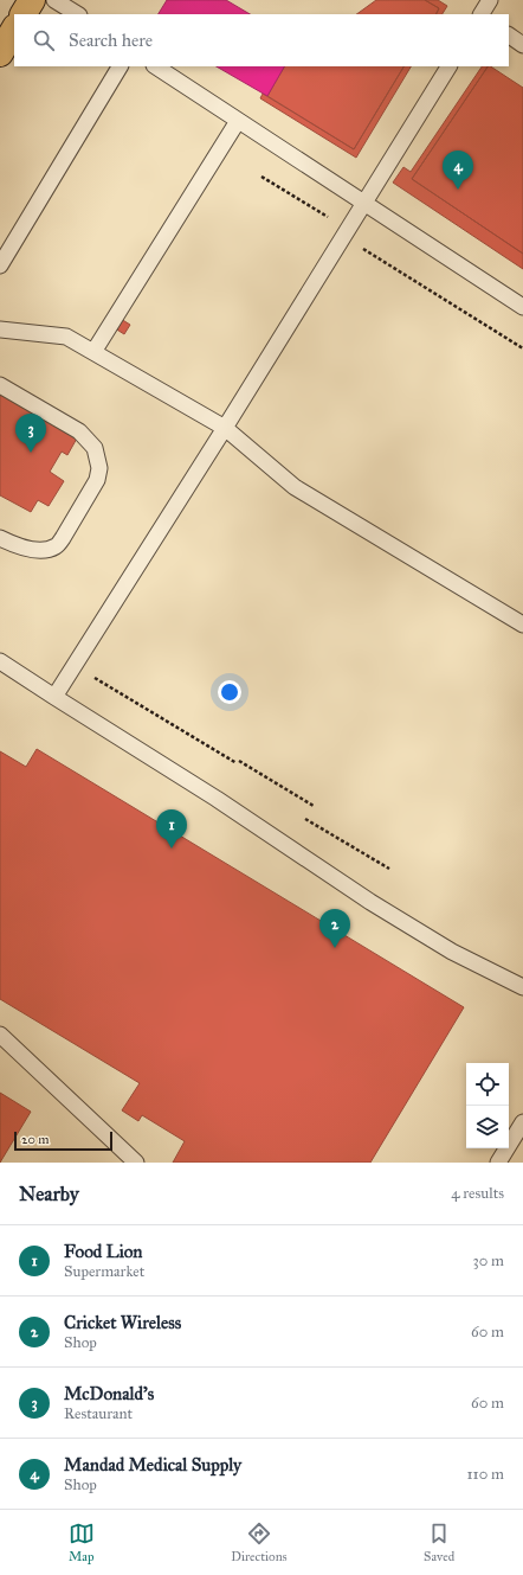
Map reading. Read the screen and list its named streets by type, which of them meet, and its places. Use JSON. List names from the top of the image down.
{
  "scale_bar": "20 m",
  "page": {
    "search": "Search here",
    "pins": [
      "4",
      "3",
      "1",
      "2"
    ],
    "scale": "20 m",
    "heading": ["Nearby", "4 results"],
    "list": [
      {
        "mark": "1",
        "name": "Food Lion",
        "note": "Supermarket",
        "value": "30 m"
      },
      {
        "mark": "2",
        "name": "Cricket Wireless",
        "note": "Shop",
        "value": "60 m"
      },
      {
        "mark": "3",
        "name": "McDonald's",
        "note": "Restaurant",
        "value": "60 m"
      },
      {
        "mark": "4",
        "name": "Mandad Medical Supply",
        "note": "Shop",
        "value": "110 m"
      }
    ],
    "nav": ["Map", "Directions", "Saved"]
  }
}
